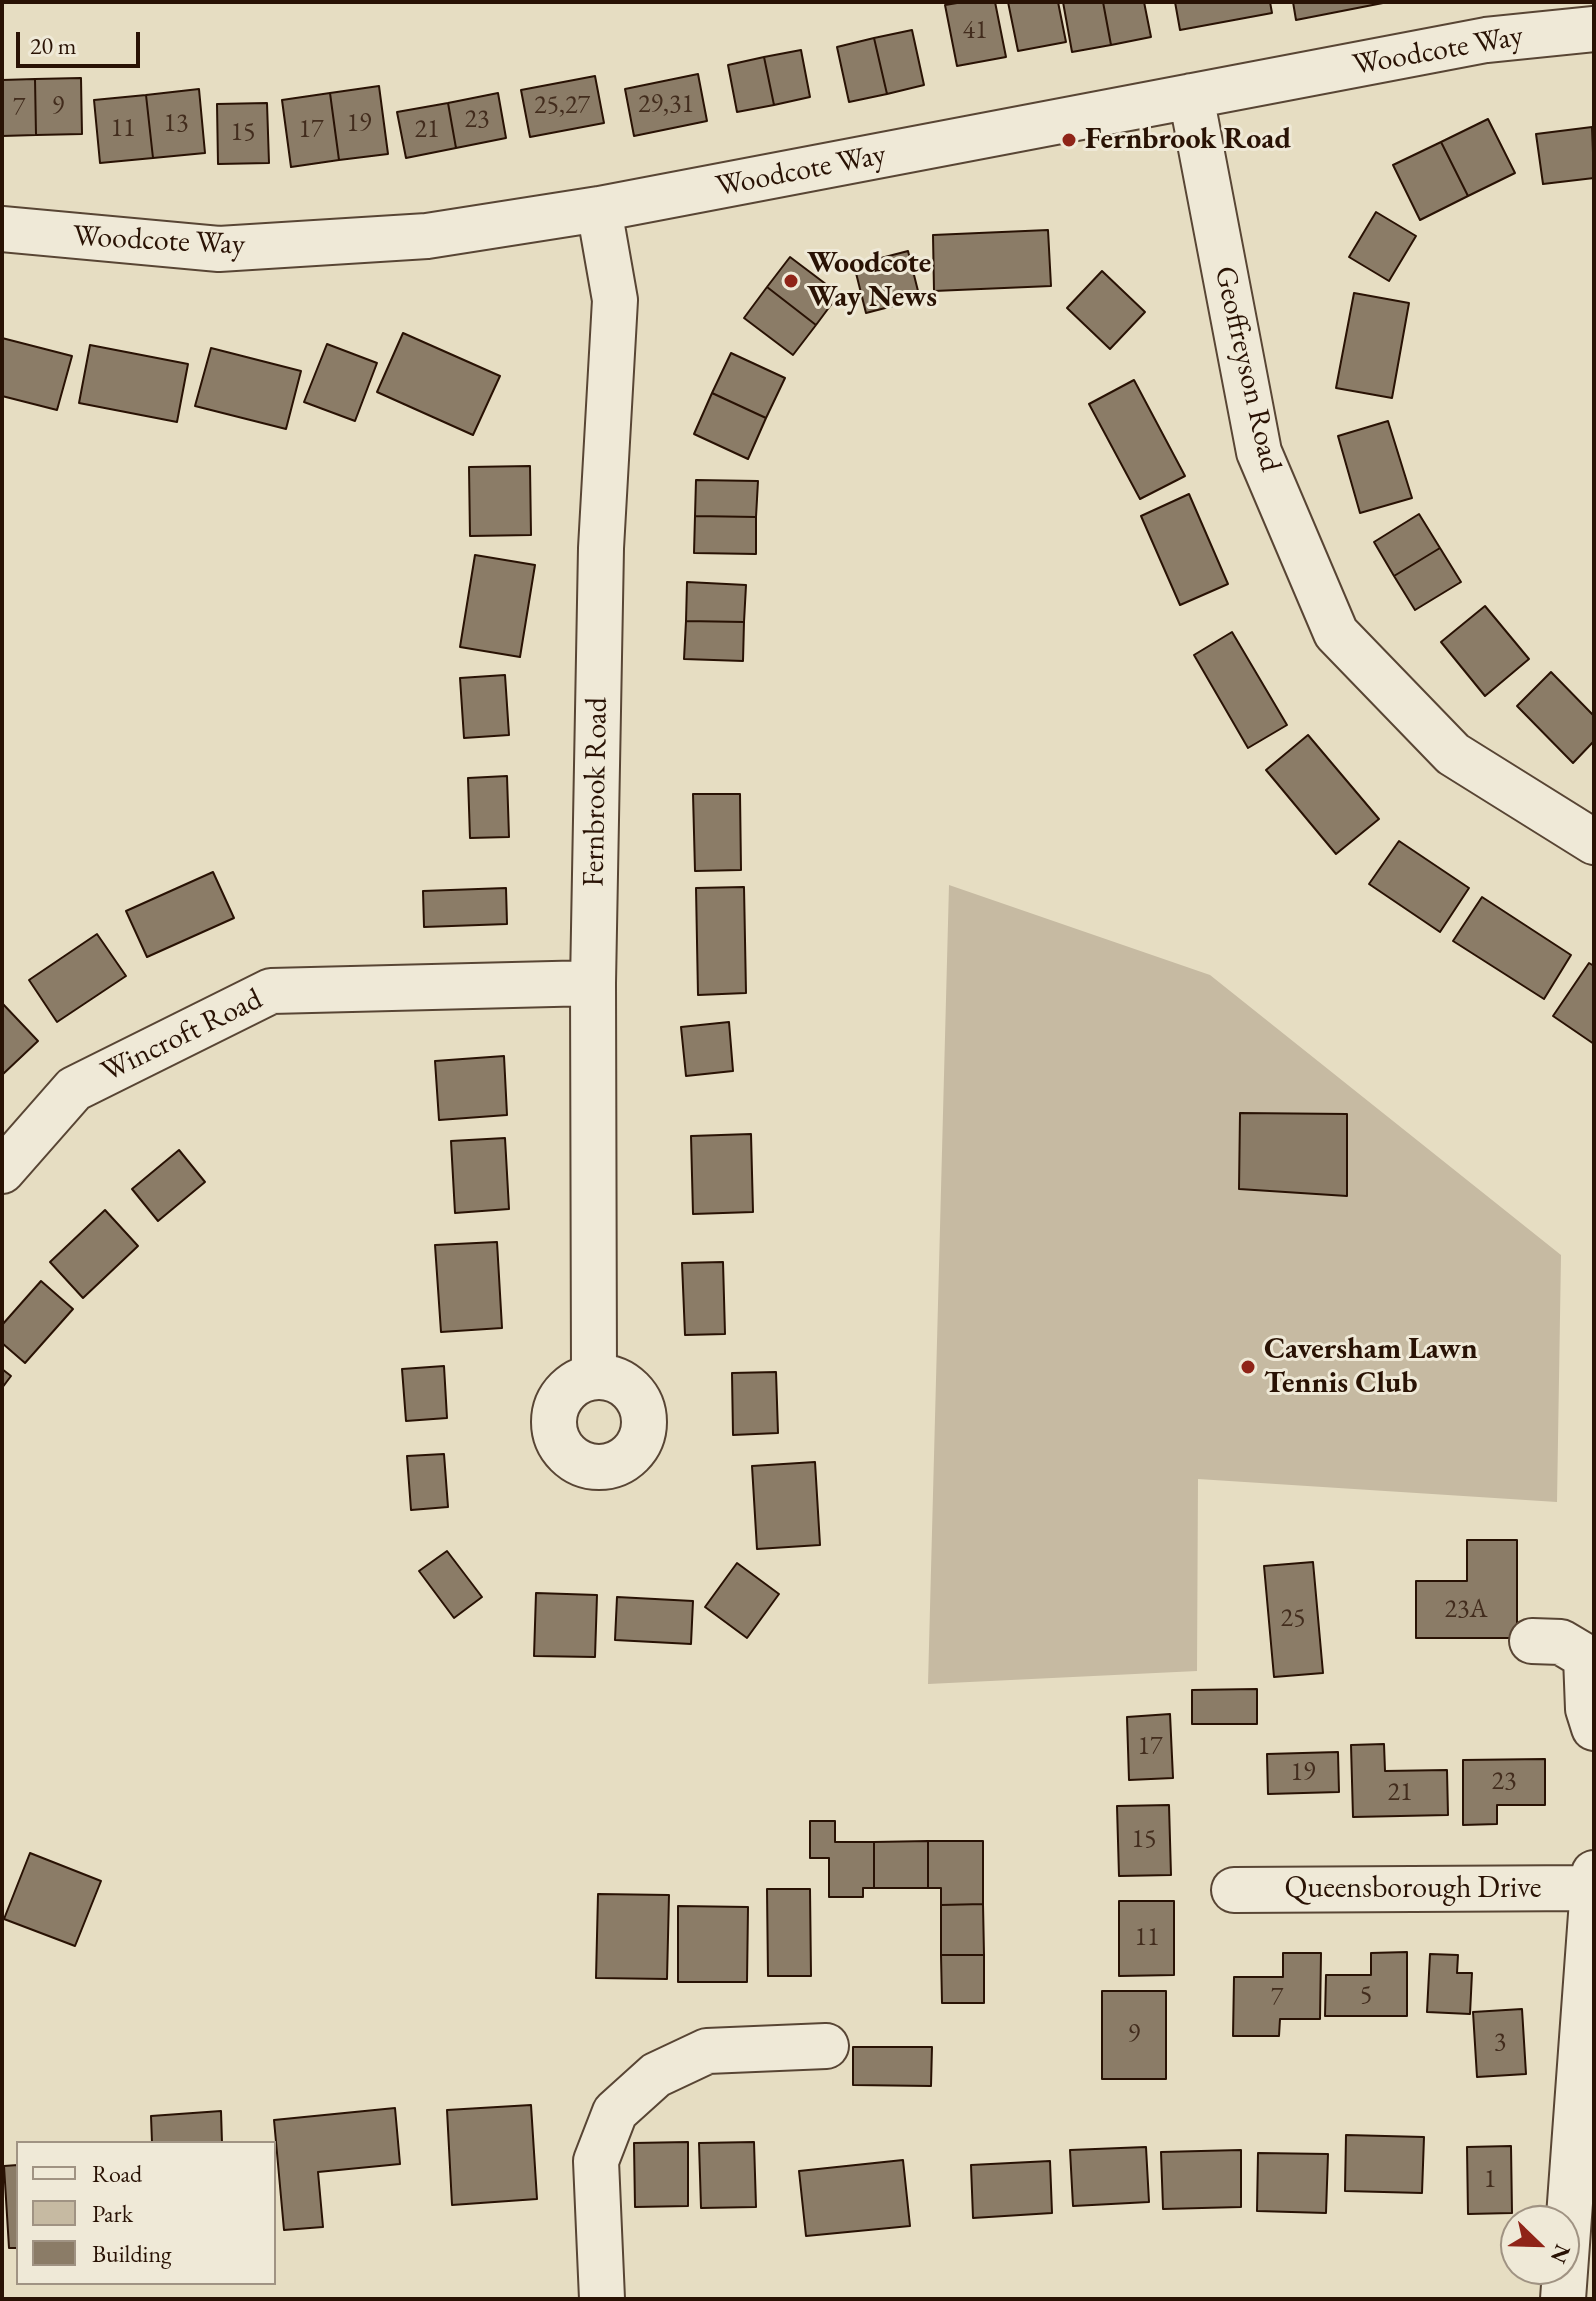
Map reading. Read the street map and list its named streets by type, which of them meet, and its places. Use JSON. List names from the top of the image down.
{
  "streets": {
    "street": [
      "Woodcote Way",
      "Geoffreyson Road",
      "Fernbrook Road",
      "Wincroft Road",
      "Queensborough Drive"
    ]
  },
  "crossings": [
    ["Woodcote Way", "Geoffreyson Road"],
    ["Woodcote Way", "Fernbrook Road"],
    ["Fernbrook Road", "Wincroft Road"]
  ],
  "places": ["Fernbrook Road", "Woodcote Way News", "Caversham Lawn Tennis Club"],
  "house_numbers": [
    "41",
    "29,31",
    "25,27",
    "9",
    "7",
    "23",
    "13",
    "19",
    "11",
    "17",
    "21",
    "15",
    "23A",
    "25",
    "17",
    "19",
    "23",
    "21",
    "15",
    "11",
    "5",
    "7",
    "9",
    "3",
    "1"
  ],
  "legend": ["Road", "Park", "Building"],
  "scale_bar": "20 m",
  "north": "bottom right"
}
